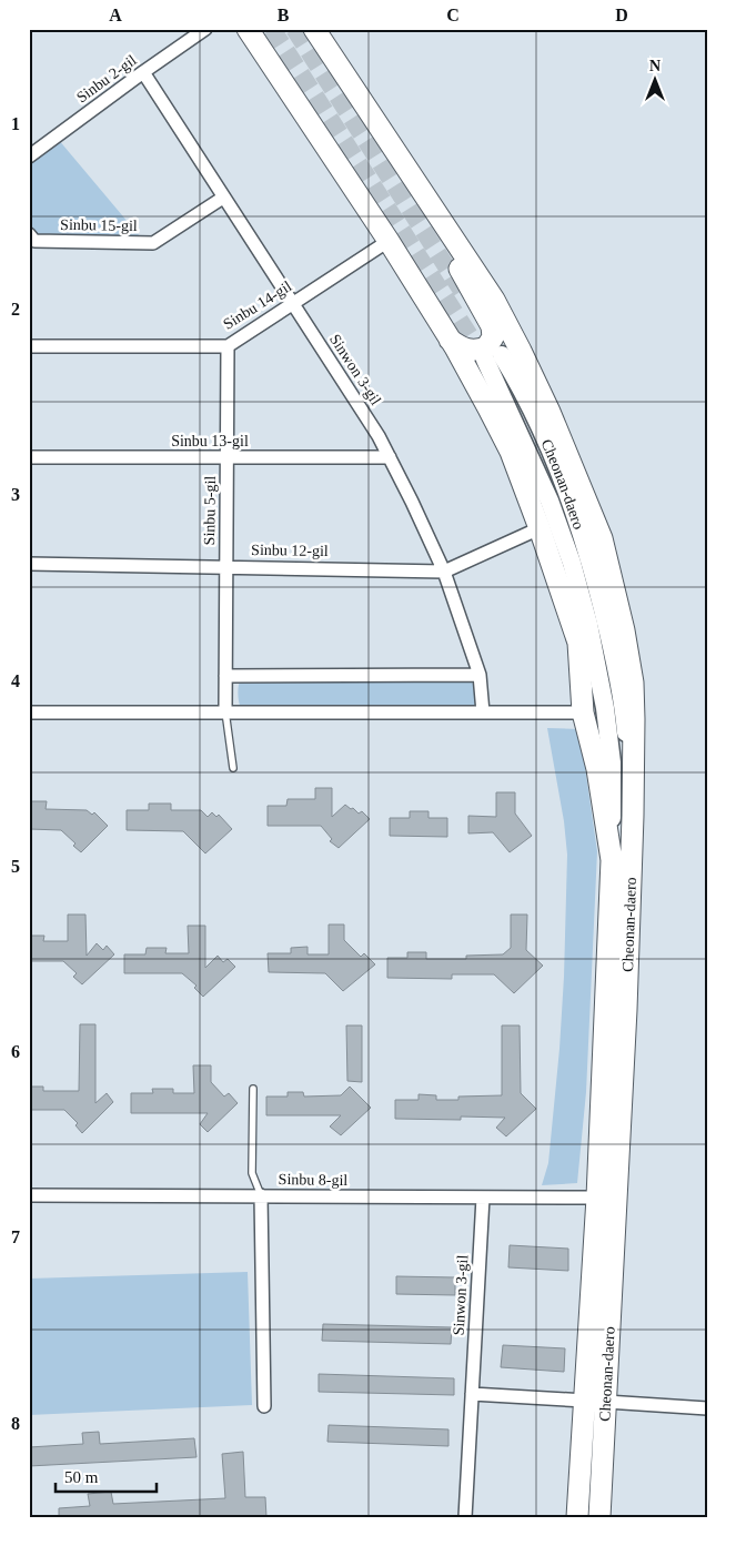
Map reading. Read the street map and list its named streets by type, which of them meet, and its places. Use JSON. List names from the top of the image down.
{
  "streets": {
    "main road": ["Cheonan-daero"],
    "street": [
      "Sinbu 2-gil",
      "Sinbu 15-gil",
      "Sinbu 14-gil",
      "Sinwon 3-gil",
      "Sinbu 13-gil",
      "Sinbu 5-gil",
      "Sinbu 12-gil",
      "Sinbu 8-gil"
    ]
  },
  "crossings": [
    ["Sinbu 2-gil", "Sinwon 3-gil"],
    ["Sinbu 15-gil", "Sinwon 3-gil"],
    ["Sinbu 14-gil", "Sinwon 3-gil"],
    ["Sinbu 14-gil", "Sinbu 5-gil"],
    ["Sinwon 3-gil", "Sinbu 13-gil"],
    ["Sinwon 3-gil", "Sinbu 12-gil"],
    ["Sinwon 3-gil", "Sinbu 8-gil"],
    ["Sinbu 13-gil", "Sinbu 5-gil"],
    ["Cheonan-daero", "Sinbu 8-gil"],
    ["Sinbu 5-gil", "Sinbu 12-gil"]
  ],
  "scale_bar": "50 m",
  "north": "top",
  "grid": {
    "columns": [
      "A",
      "B",
      "C",
      "D"
    ],
    "rows": [
      "1",
      "2",
      "3",
      "4",
      "5",
      "6",
      "7",
      "8"
    ]
  }
}
